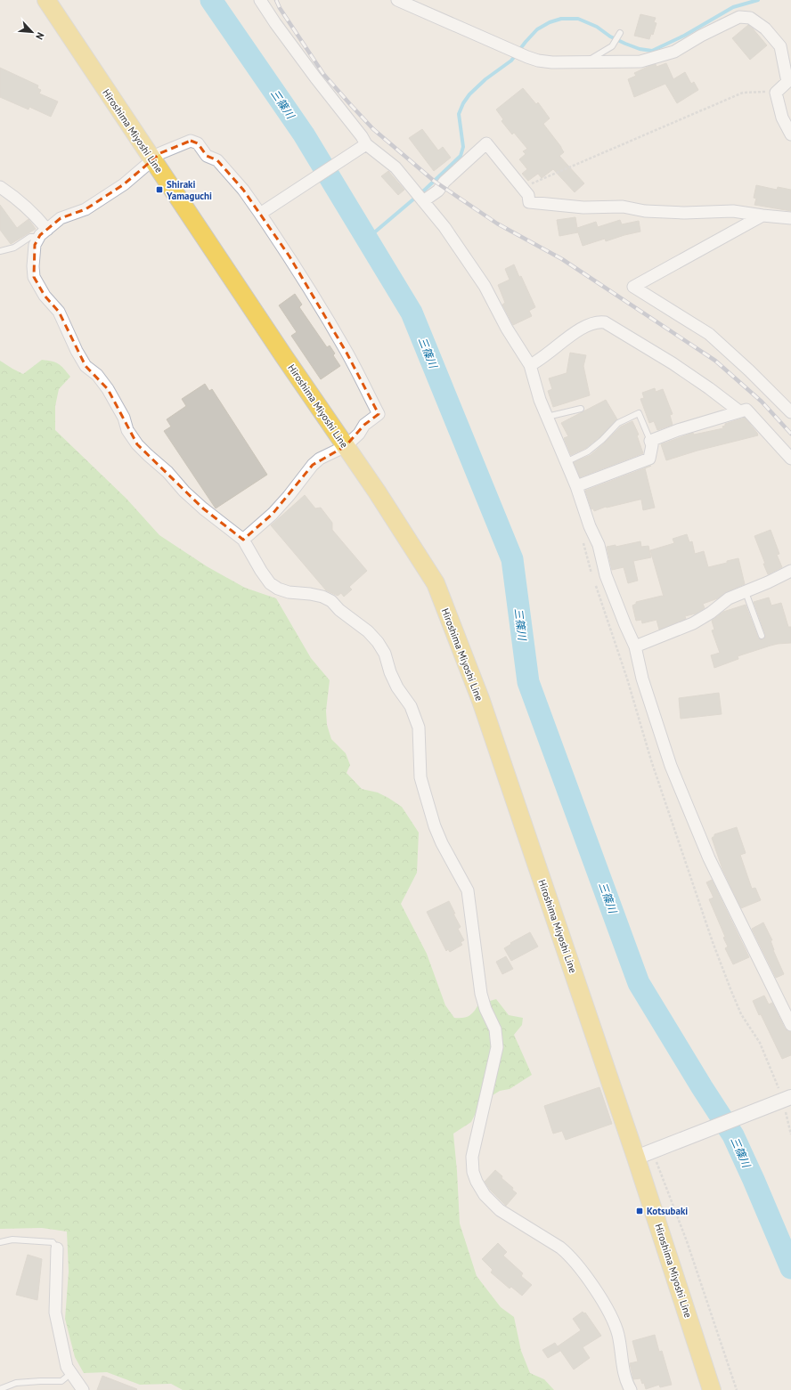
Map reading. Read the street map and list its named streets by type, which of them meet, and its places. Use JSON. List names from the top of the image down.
{
  "streets": {
    "main road": ["Hiroshima Miyoshi Line"]
  },
  "water": ["三篠川"],
  "places": {
    "transit": ["Shiraki Yamaguchi", "Kotsubaki"]
  },
  "north": "bottom right"
}
